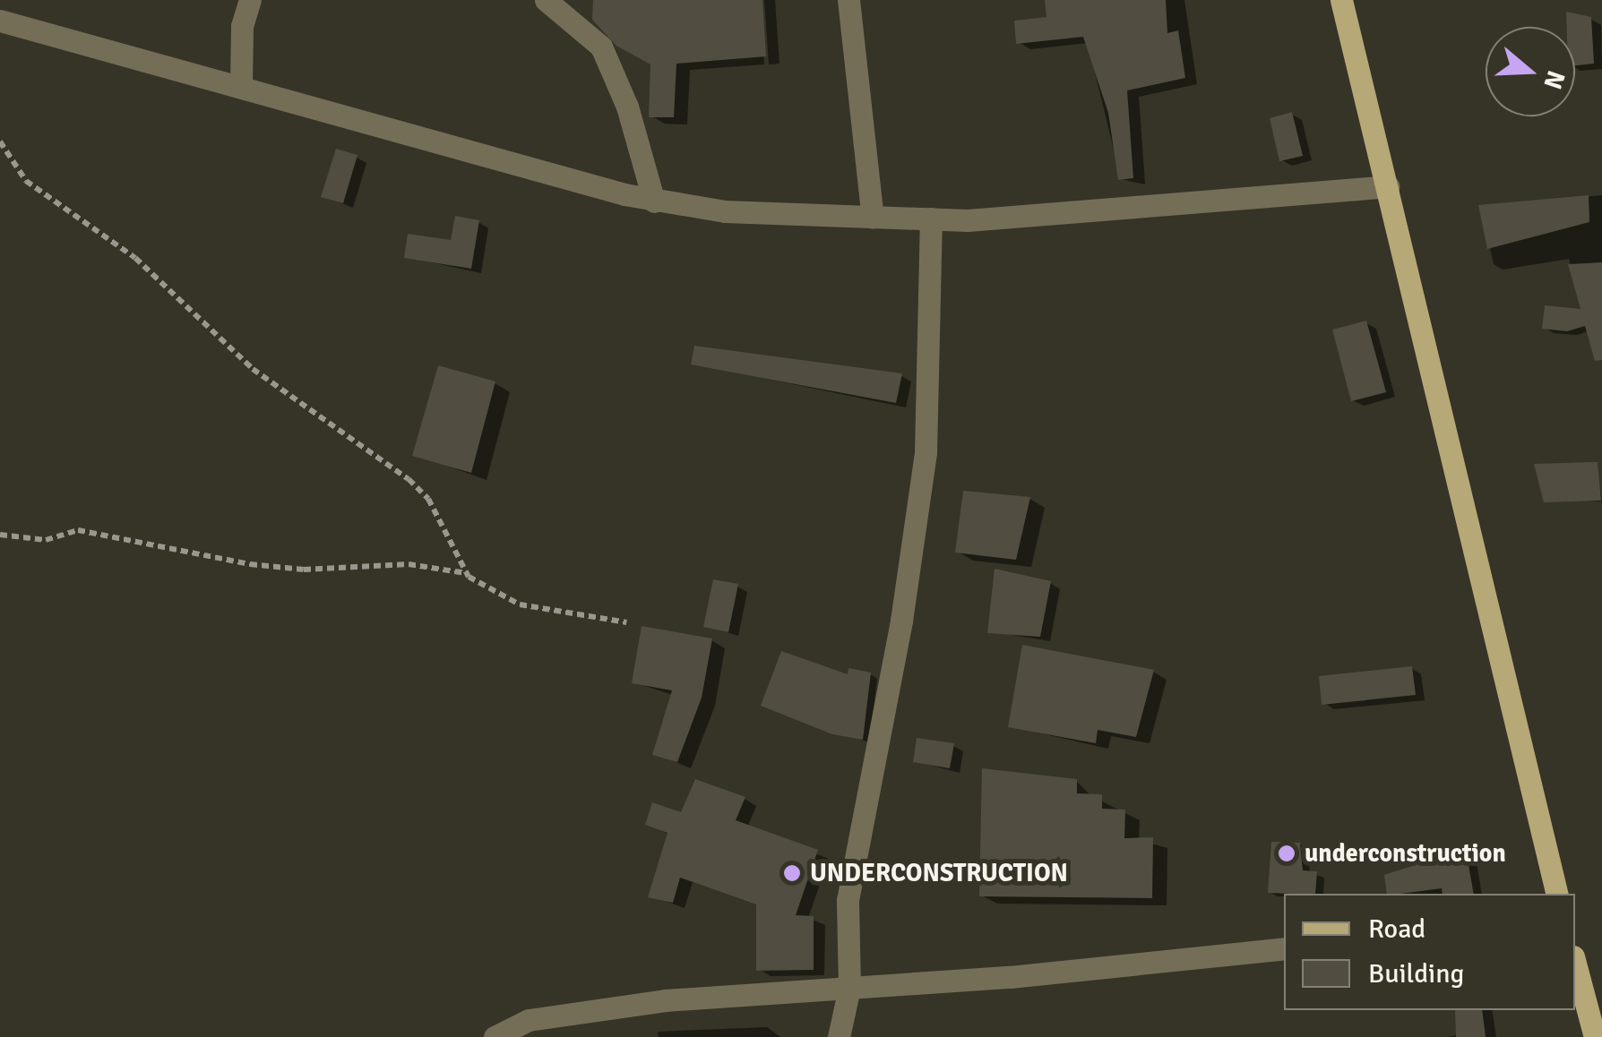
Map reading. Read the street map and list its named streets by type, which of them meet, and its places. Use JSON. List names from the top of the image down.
{
  "places": ["underconstruction", "UNDERCONSTRUCTION"],
  "legend": ["Road", "Building"],
  "north": "right"
}
